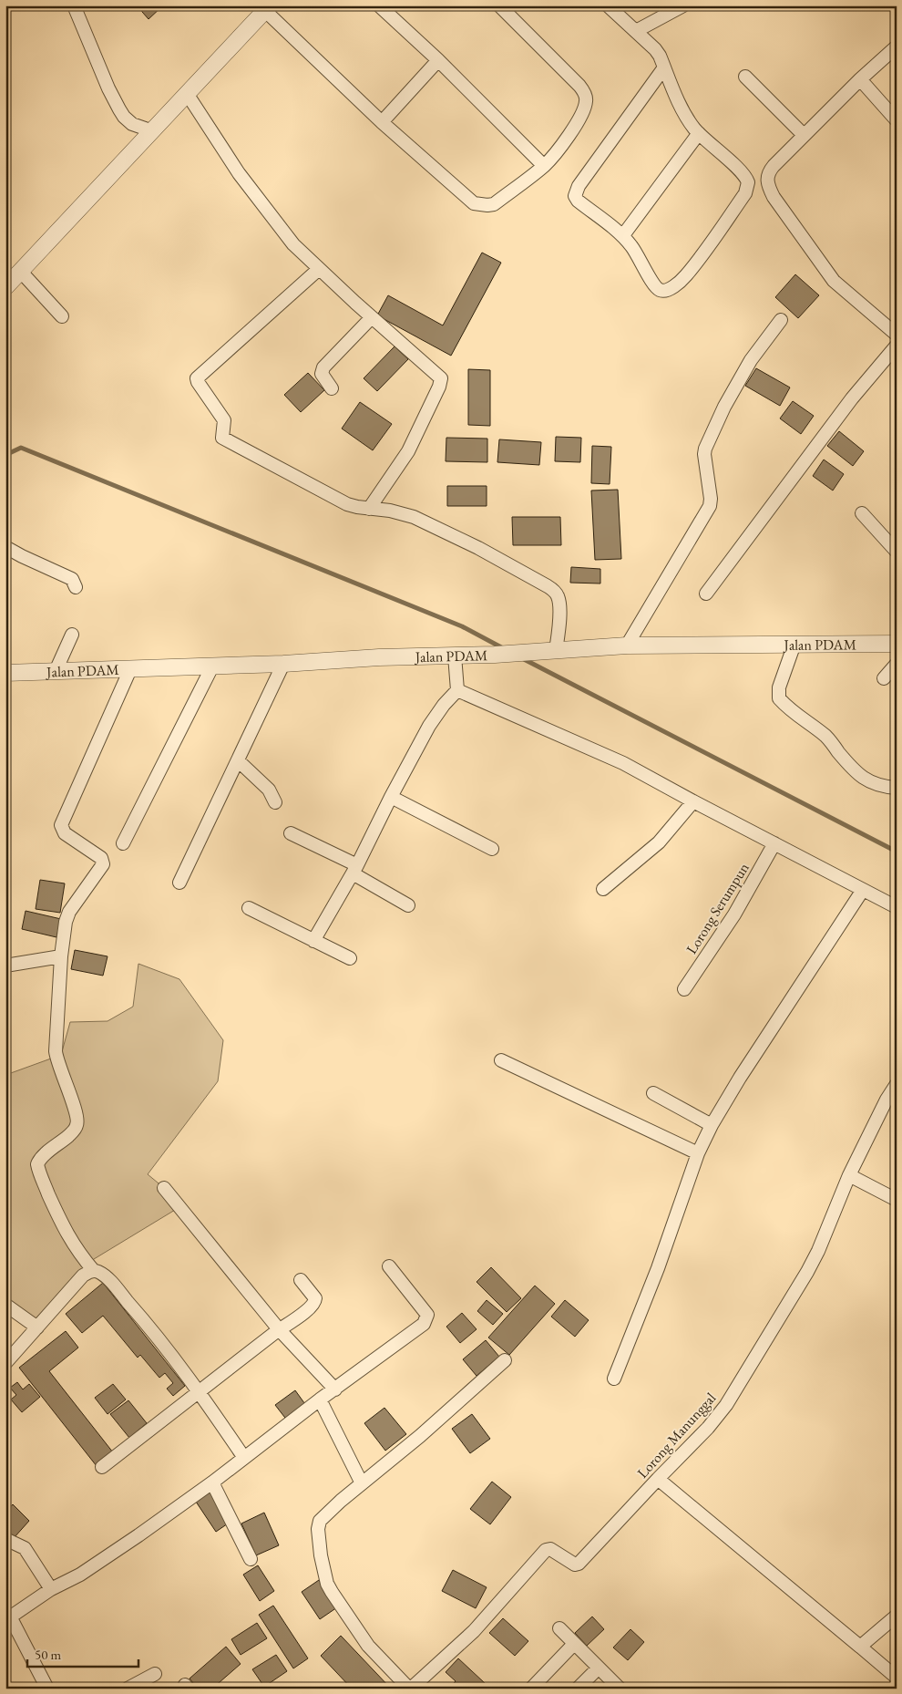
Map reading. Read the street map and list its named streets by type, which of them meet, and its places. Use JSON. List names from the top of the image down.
{
  "streets": {
    "street": ["Jalan PDAM", "Lorong Serumpun", "Lorong Manunggal"]
  },
  "scale_bar": "50 m"
}
